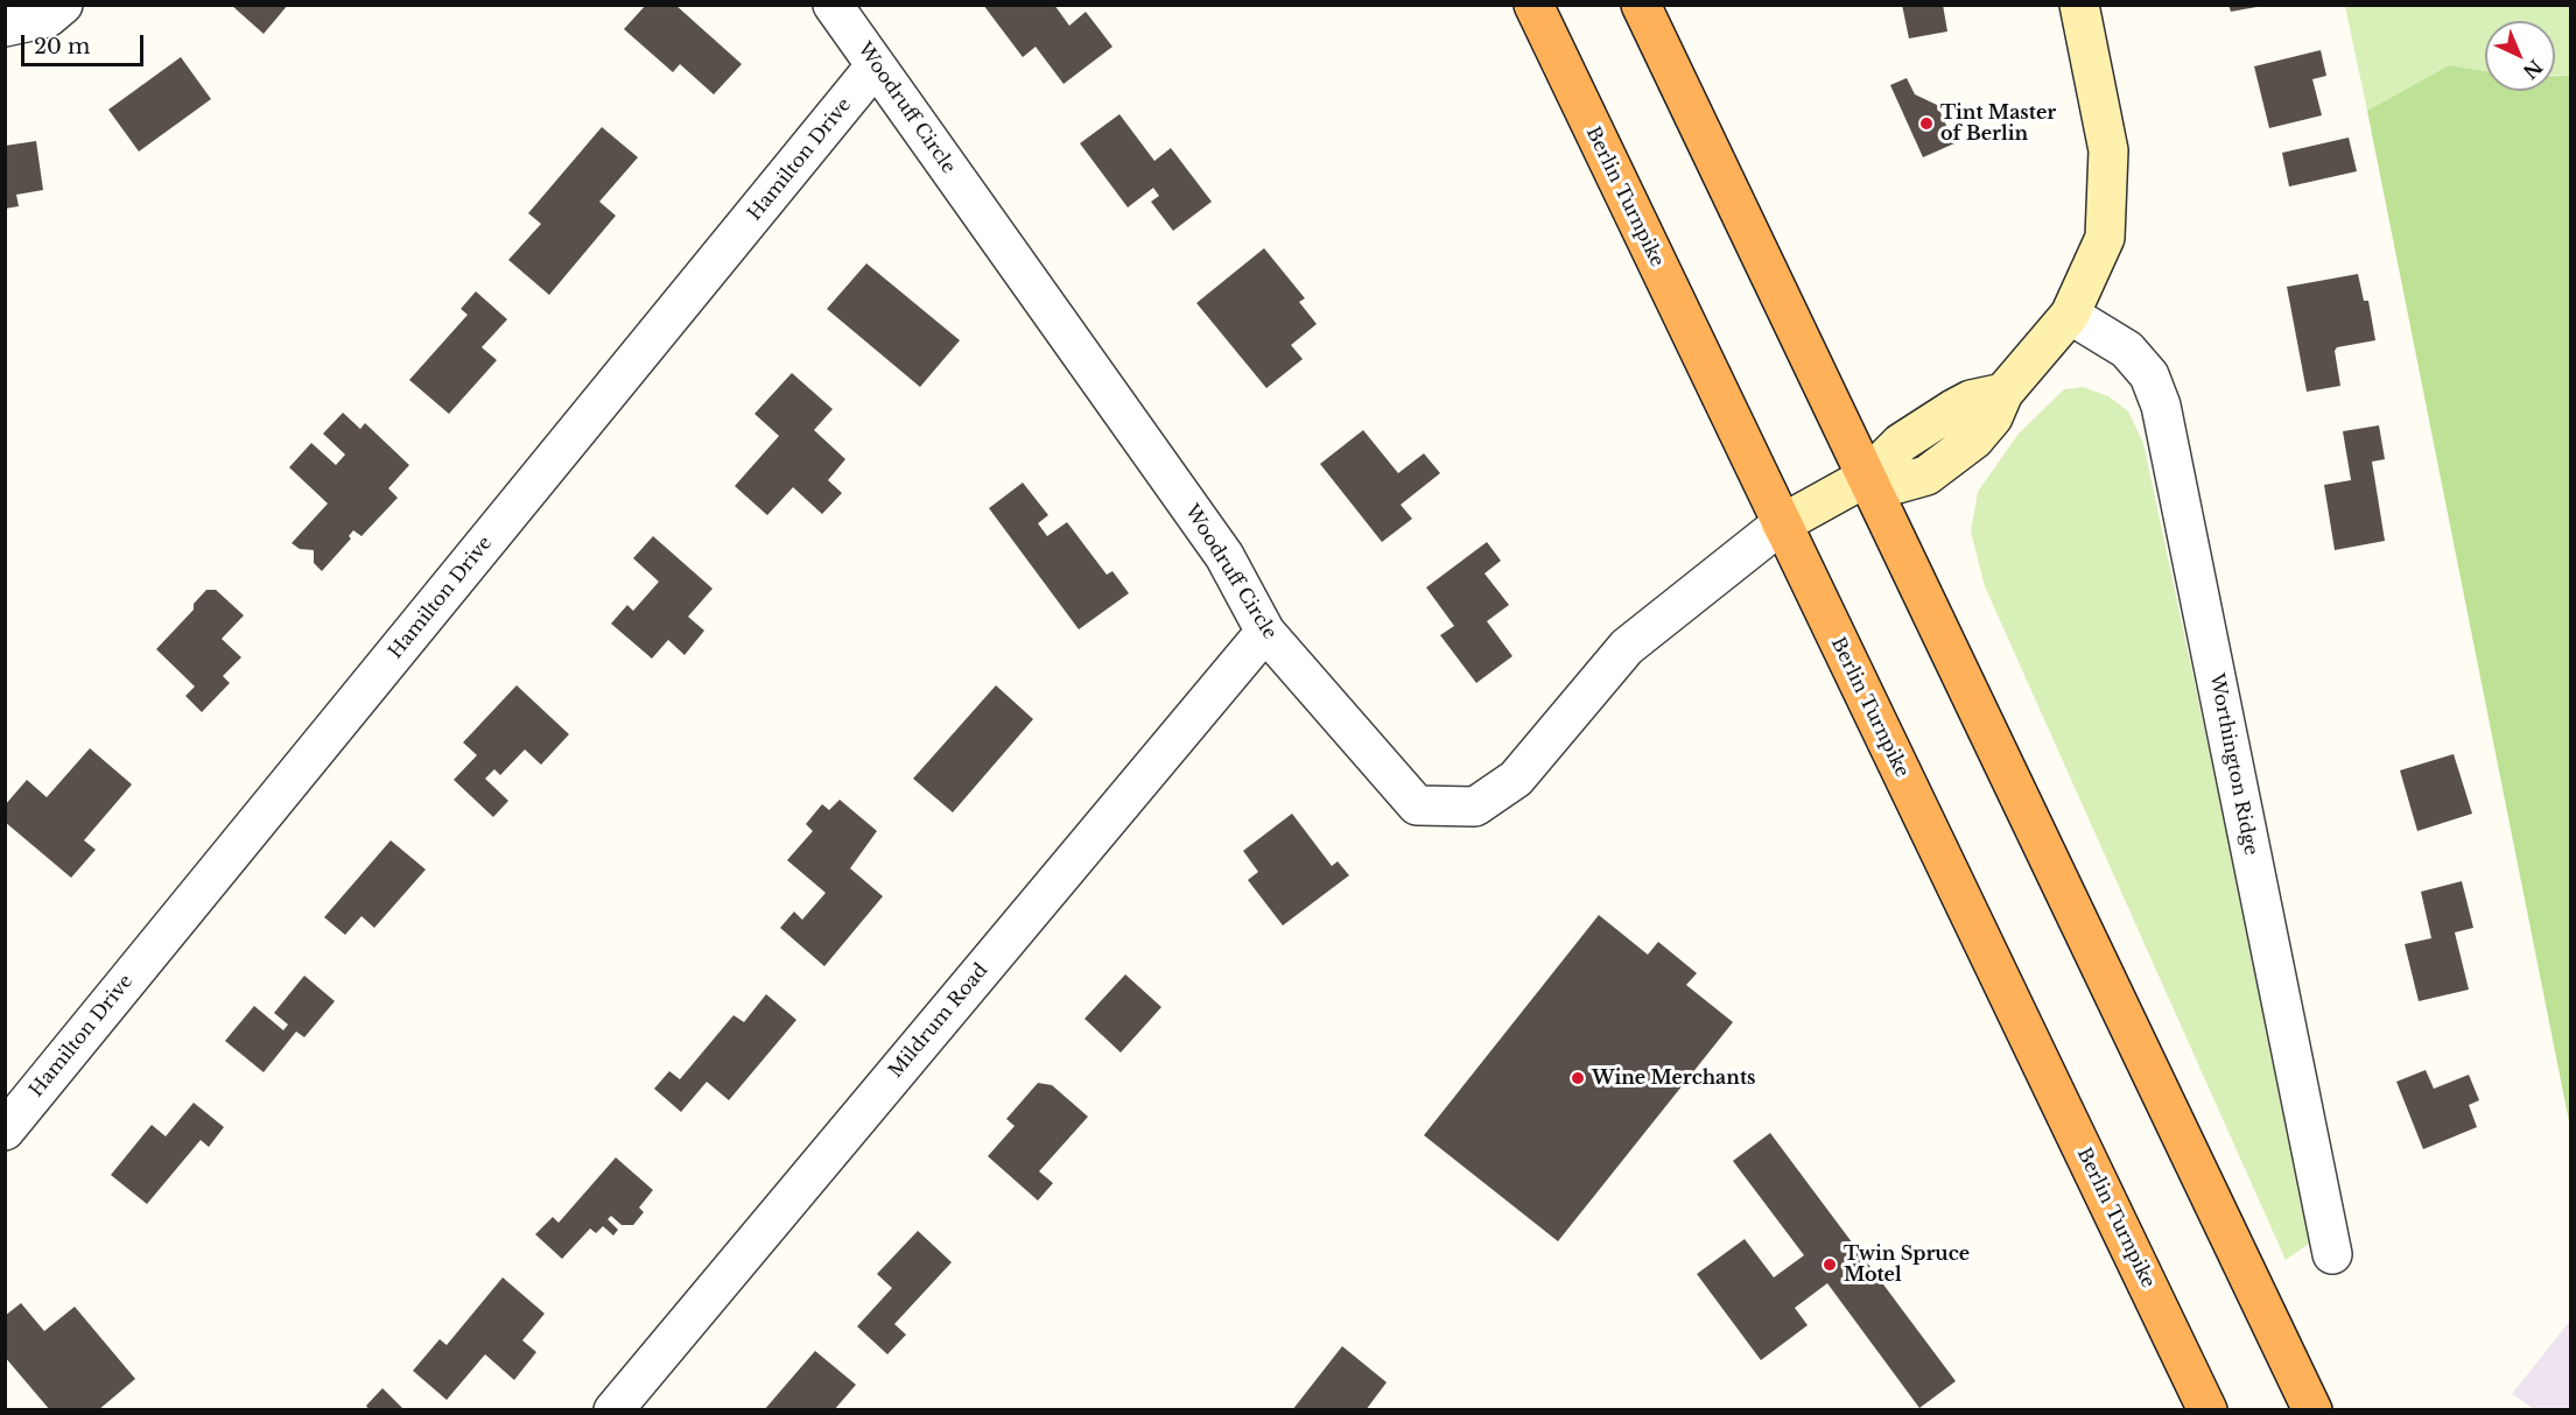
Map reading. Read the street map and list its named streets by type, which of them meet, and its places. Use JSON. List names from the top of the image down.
{
  "streets": {
    "highway": ["Berlin Turnpike"],
    "street": [
      "Woodruff Circle",
      "Hamilton Drive",
      "Worthington Ridge",
      "Mildrum Road"
    ]
  },
  "crossings": [
    ["Woodruff Circle", "Hamilton Drive"],
    ["Woodruff Circle", "Berlin Turnpike"],
    ["Woodruff Circle", "Mildrum Road"]
  ],
  "places": ["Tint Master of Berlin", "Wine Merchants", "Twin Spruce Motel"],
  "scale_bar": "20 m",
  "north": "bottom right"
}
